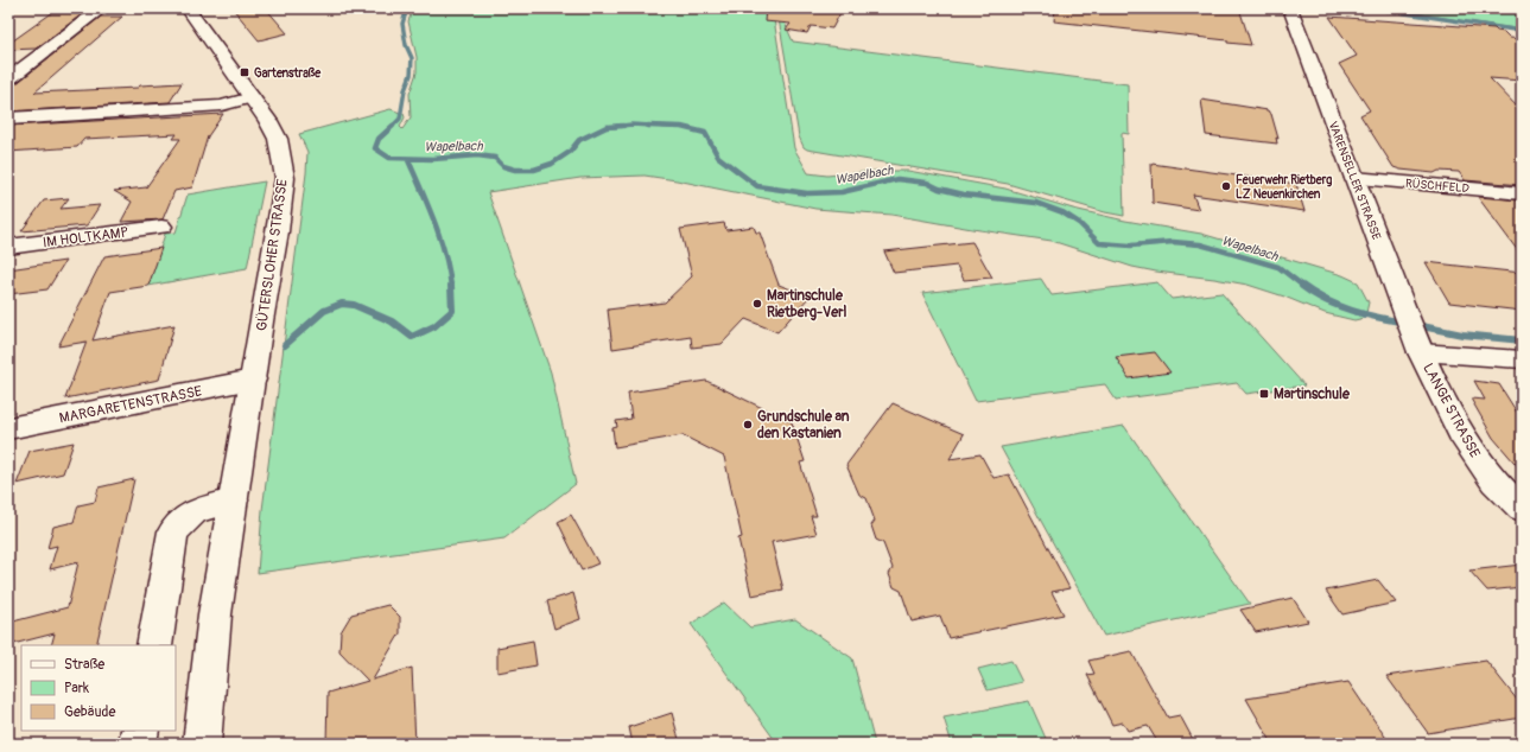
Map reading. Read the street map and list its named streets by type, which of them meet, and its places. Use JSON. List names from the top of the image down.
{
  "streets": {
    "main road": [
      "VARENSELLER STRASSE",
      "RÜSCHFELD",
      "IM HOLTKAMP",
      "GÜTERSLOHER STRASSE",
      "MARGARETENSTRASSE",
      "LANGE STRASSE"
    ]
  },
  "crossings": [
    ["VARENSELLER STRASSE", "RÜSCHFELD"],
    ["VARENSELLER STRASSE", "LANGE STRASSE"],
    ["GÜTERSLOHER STRASSE", "MARGARETENSTRASSE"]
  ],
  "water": ["Wapelbach"],
  "places": {
    "transit": ["Gartenstraße", "Martinschule"],
    "other": ["Feuerwehr Rietberg LZ Neuenkirchen", "Martinschule Rietberg-Verl", "Grundschule an den Kastanien"]
  },
  "legend": ["Straße", "Park", "Gebäude"]
}
